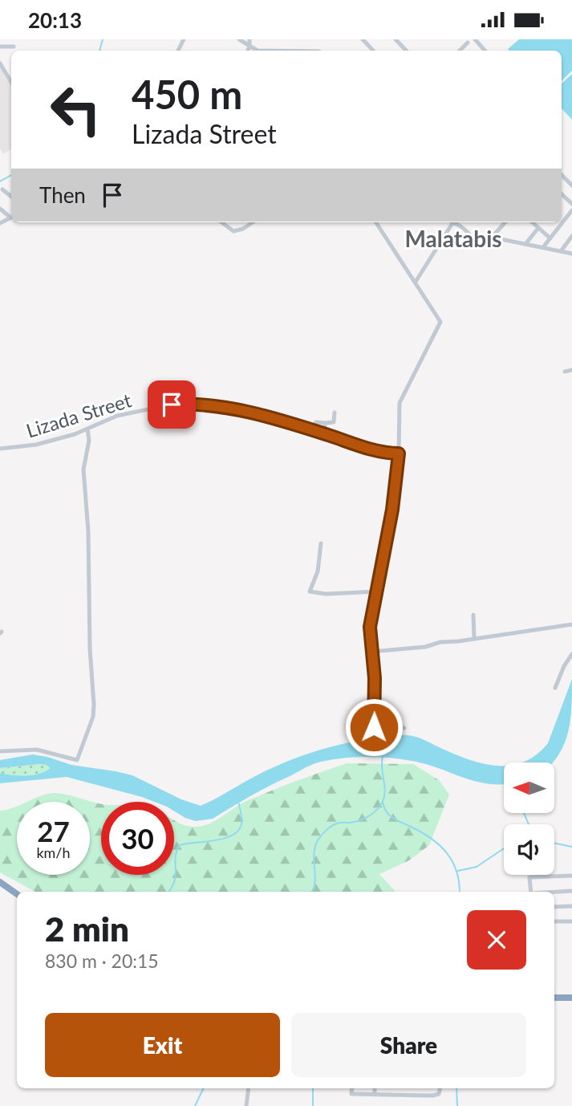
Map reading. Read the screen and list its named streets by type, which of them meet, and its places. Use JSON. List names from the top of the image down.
{
  "streets": {
    "street": ["Lizada Street"]
  },
  "districts": ["Malatabis"],
  "north": "left",
  "page": {
    "status": "20:13",
    "turn": ["450 m", "Lizada Street"],
    "then": "Then",
    "speed": "27 km/h",
    "limit": "30",
    "heading": ["2 min", "830 m · 20:15"],
    "buttons": ["Exit", "Share"]
  }
}
